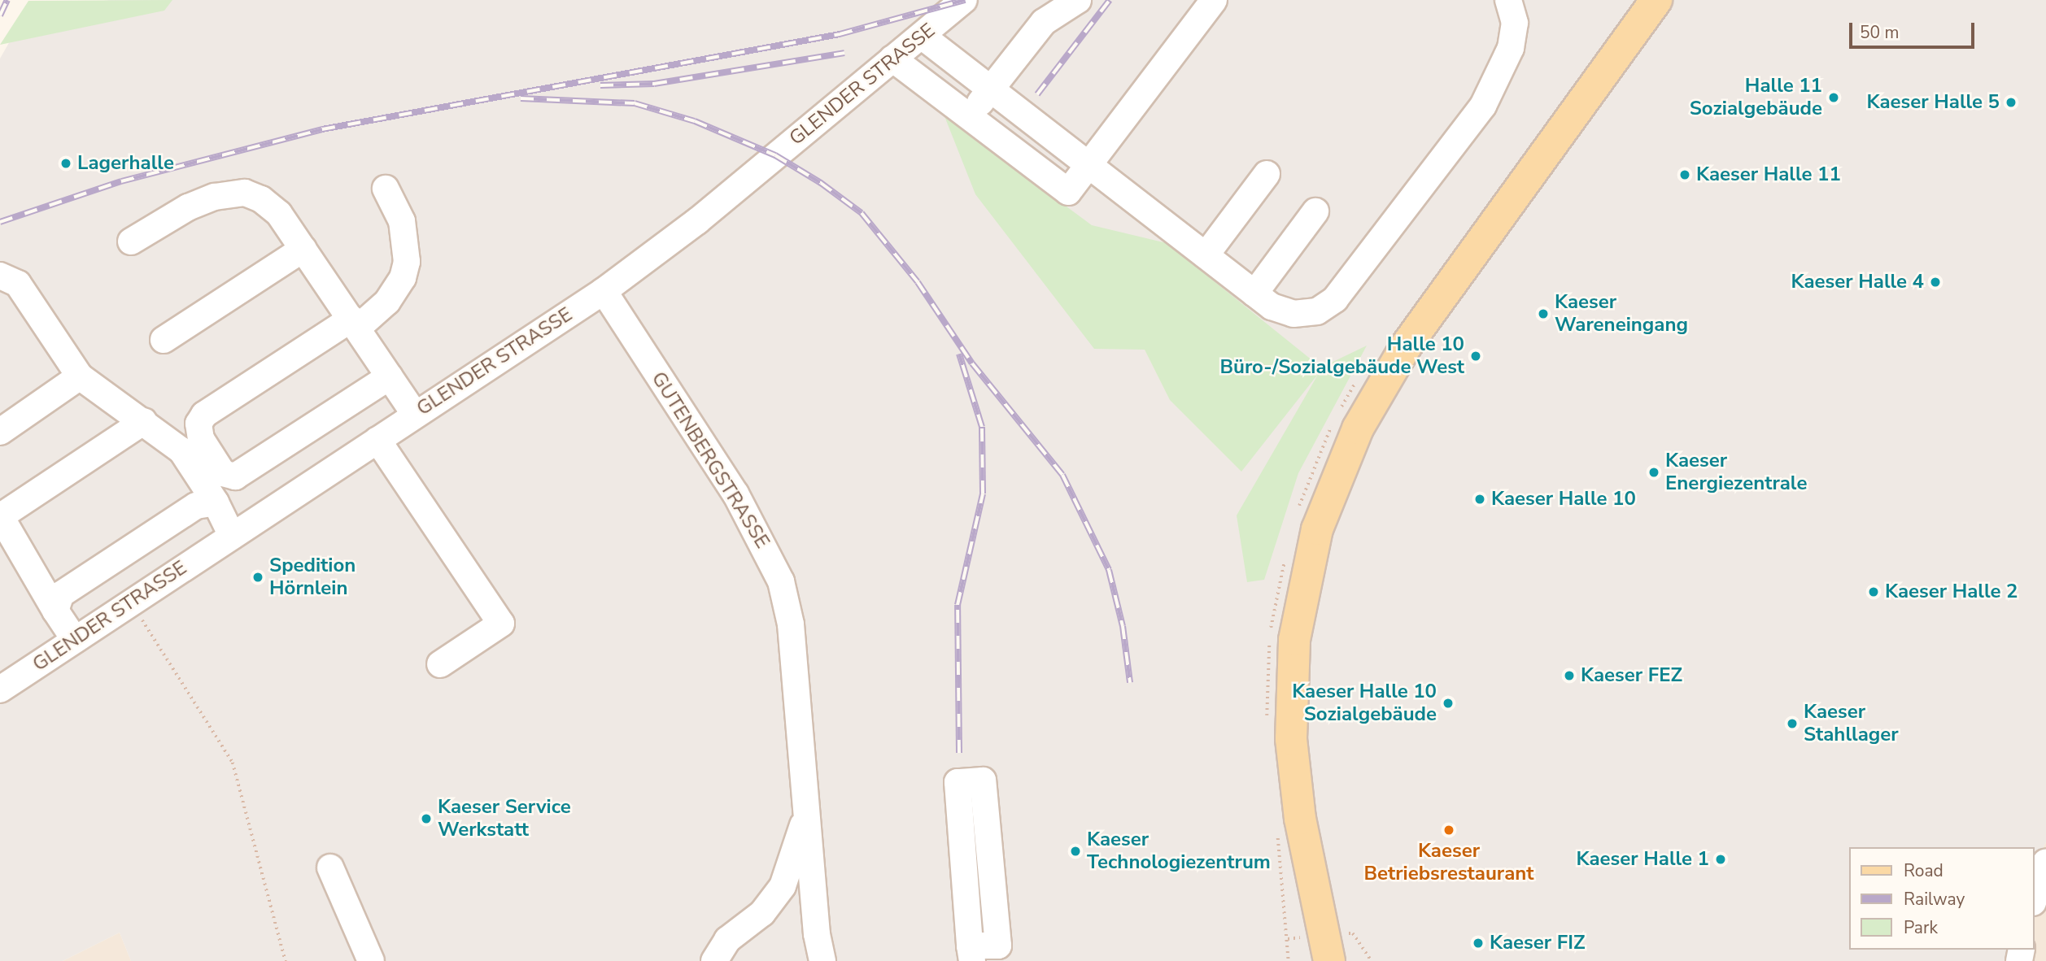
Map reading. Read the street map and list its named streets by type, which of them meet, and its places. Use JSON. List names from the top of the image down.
{
  "streets": {
    "street": ["GLENDER STRASSE", "GUTENBERGSTRASSE"]
  },
  "crossings": [
    ["GLENDER STRASSE", "GUTENBERGSTRASSE"]
  ],
  "places": [
    "Halle 11 Sozialgebäude",
    "Kaeser Halle 5",
    "Lagerhalle",
    "Kaeser Halle 11",
    "Kaeser Halle 4",
    "Kaeser Wareneingang",
    "Halle 10 Büro-/Sozialgebäude West",
    "Kaeser Energiezentrale",
    "Kaeser Halle 10",
    "Spedition Hörnlein",
    "Kaeser Halle 2",
    "Kaeser FEZ",
    "Kaeser Halle 10 Sozialgebäude",
    "Kaeser Stahllager",
    "Kaeser Service Werkstatt",
    "Kaeser Betriebsrestaurant",
    "Kaeser Technologiezentrum",
    "Kaeser Halle 1",
    "Kaeser FIZ"
  ],
  "legend": ["Road", "Railway", "Park"],
  "scale_bar": "50 m"
}
